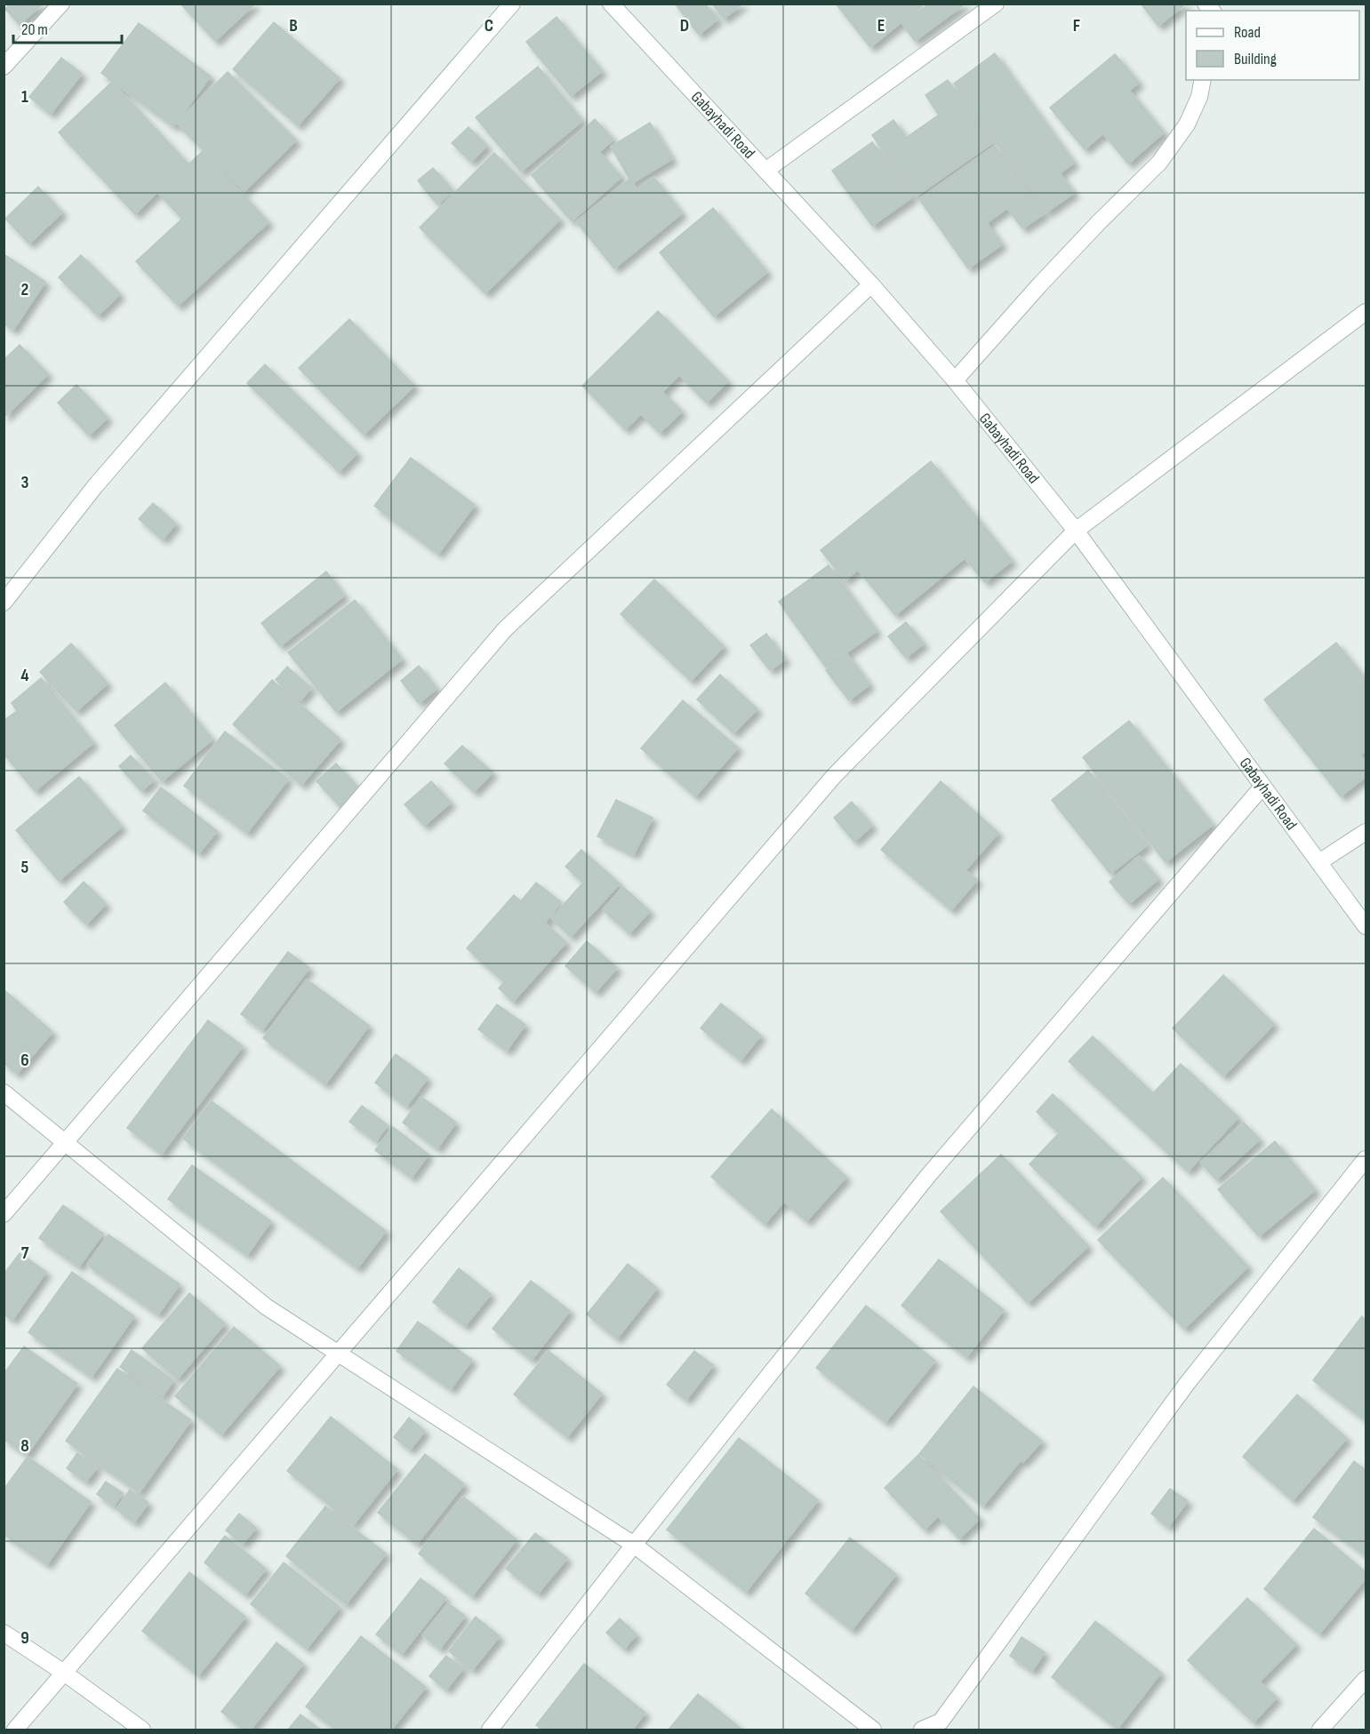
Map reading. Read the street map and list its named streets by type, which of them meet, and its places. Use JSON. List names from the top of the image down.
{
  "streets": {
    "street": ["Gabayhadi Road"]
  },
  "legend": ["Road", "Building"],
  "scale_bar": "20 m",
  "grid": {
    "columns": [
      "B",
      "C",
      "D",
      "E",
      "F"
    ],
    "rows": [
      "1",
      "2",
      "3",
      "4",
      "5",
      "6",
      "7",
      "8",
      "9"
    ]
  }
}
